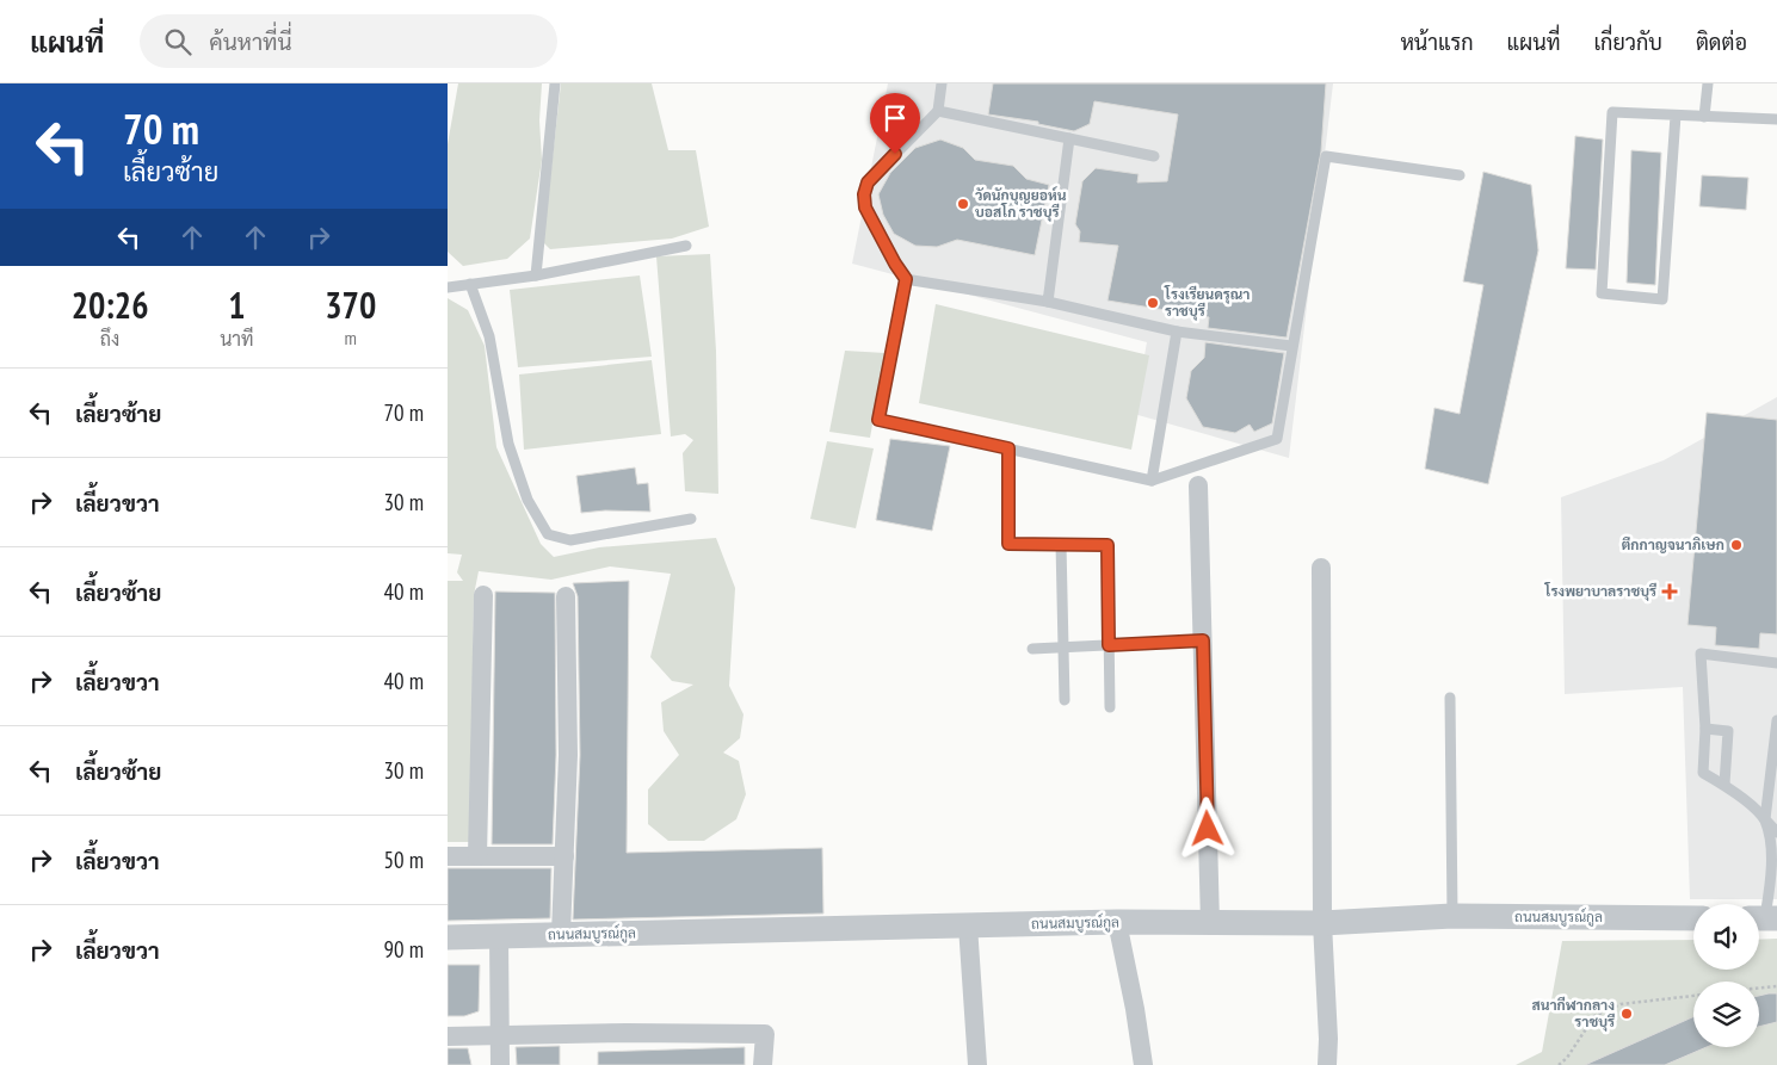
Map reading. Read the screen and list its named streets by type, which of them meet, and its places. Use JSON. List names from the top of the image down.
{
  "streets": {
    "street": ["ถนนสมบูรณ์กูล"]
  },
  "places": {
    "other": [
      "วัดนักบุญยอห์น บอสโก ราชบุรี",
      "โรงเรียนดรุณา ราชบุรี",
      "ตึกกาญจนาภิเษก",
      "สนากีฬากลาง ราชบุรี"
    ],
    "health": ["โรงพยาบาลราชบุรี"]
  },
  "page": {
    "header": "แผนที่",
    "search": "ค้นหาที่นี่",
    "nav": [
      "หน้าแรก",
      "แผนที่",
      "เกี่ยวกับ",
      "ติดต่อ"
    ],
    "turn": ["70 m", "เลี้ยวซ้าย"],
    "eta": [
      "20:26",
      "ถึง",
      "1",
      "นาที",
      "370",
      "m"
    ],
    "list": [
      {
        "name": "เลี้ยวซ้าย",
        "value": "70 m"
      },
      {
        "name": "เลี้ยวขวา",
        "value": "30 m"
      },
      {
        "name": "เลี้ยวซ้าย",
        "value": "40 m"
      },
      {
        "name": "เลี้ยวขวา",
        "value": "40 m"
      },
      {
        "name": "เลี้ยวซ้าย",
        "value": "30 m"
      },
      {
        "name": "เลี้ยวขวา",
        "value": "50 m"
      },
      {
        "name": "เลี้ยวขวา",
        "value": "90 m"
      }
    ]
  }
}
